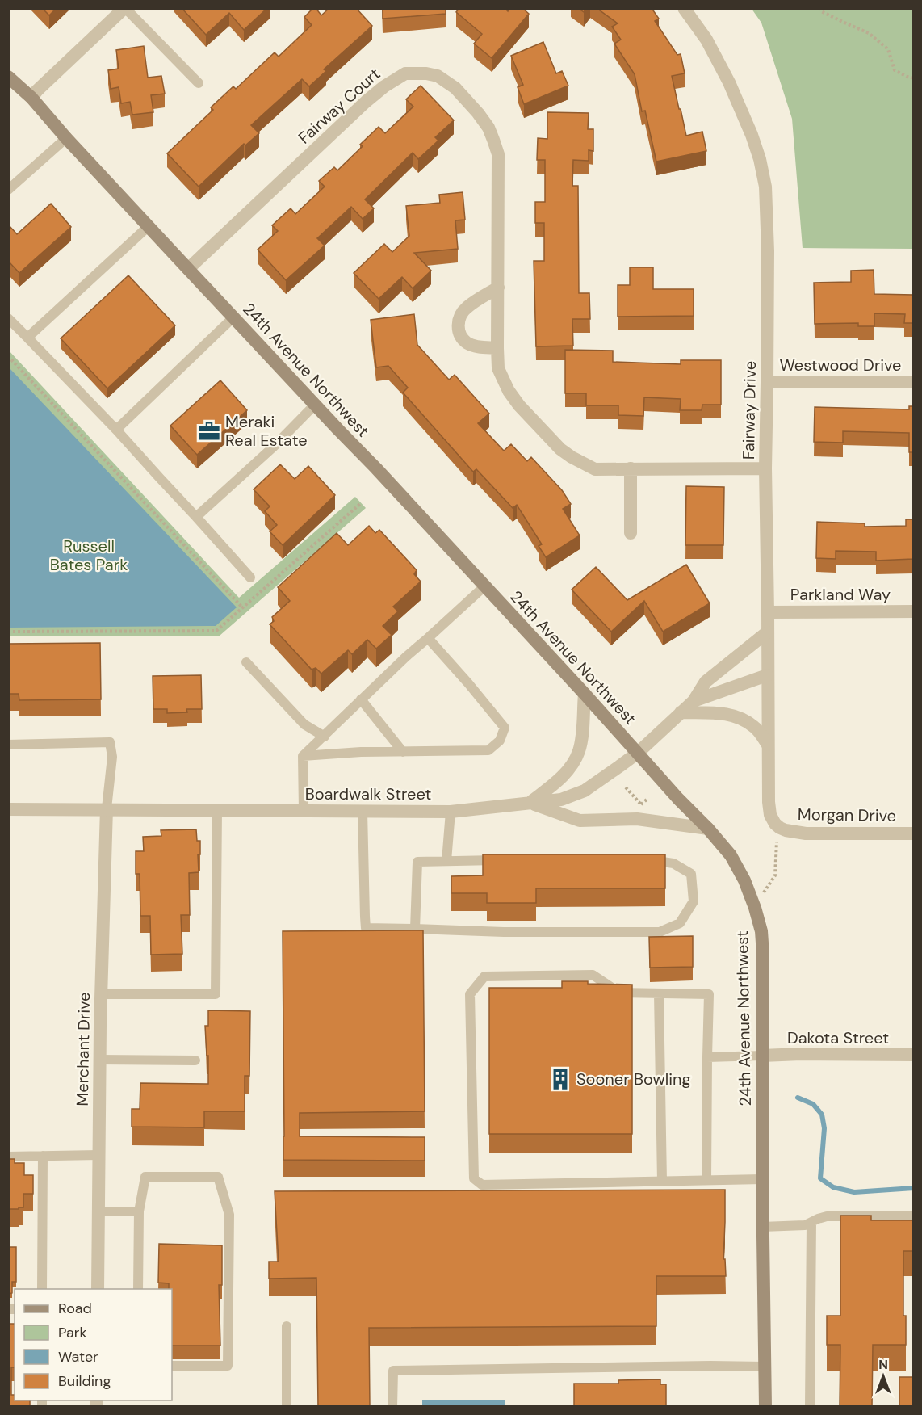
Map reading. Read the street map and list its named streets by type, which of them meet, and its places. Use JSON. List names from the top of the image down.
{
  "streets": {
    "main road": ["24th Avenue Northwest"],
    "street": [
      "Fairway Court",
      "Westwood Drive",
      "Fairway Drive",
      "Parkland Way",
      "Boardwalk Street",
      "Morgan Drive",
      "Dakota Street",
      "Merchant Drive"
    ]
  },
  "crossings": [
    ["Fairway Court", "24th Avenue Northwest"],
    ["Fairway Court", "Fairway Drive"],
    ["Westwood Drive", "Fairway Drive"],
    ["24th Avenue Northwest", "Boardwalk Street"],
    ["24th Avenue Northwest", "Dakota Street"],
    ["Fairway Drive", "Parkland Way"],
    ["Fairway Drive", "Morgan Drive"],
    ["Boardwalk Street", "Merchant Drive"]
  ],
  "parks": ["Russell Bates Park"],
  "places": {
    "office": ["Meraki Real Estate"],
    "building": ["Sooner Bowling"]
  },
  "legend": [
    "Road",
    "Park",
    "Water",
    "Building"
  ],
  "north": "top"
}
